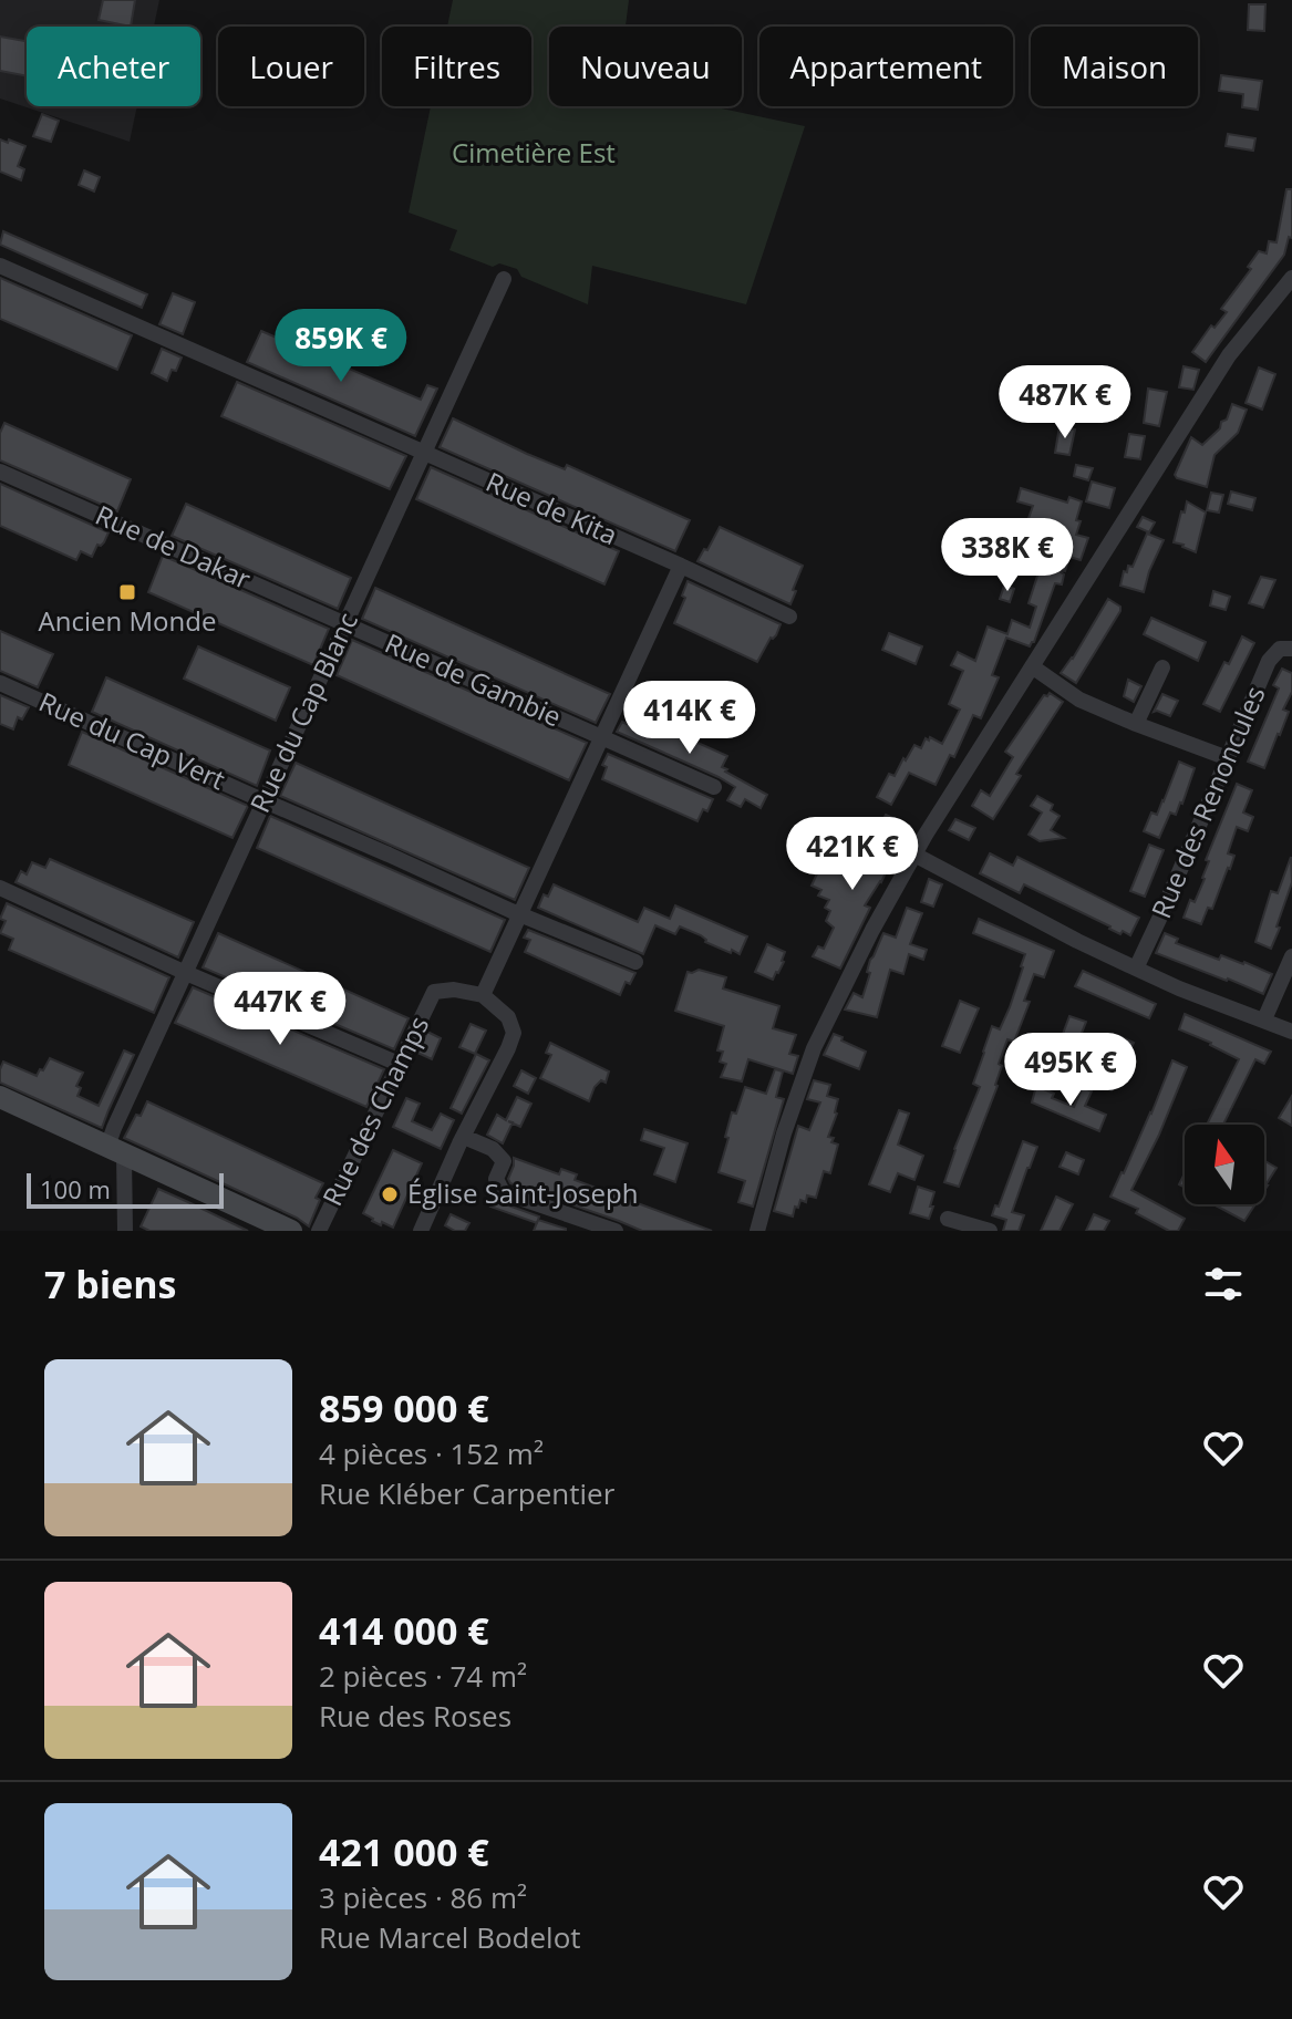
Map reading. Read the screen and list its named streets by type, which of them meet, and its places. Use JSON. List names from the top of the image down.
{
  "streets": {
    "street": [
      "Rue de Kita",
      "Rue de Dakar",
      "Rue de Gambie",
      "Rue du Cap Blanc",
      "Rue du Cap Vert",
      "Rue des Renoncules",
      "Rue des Champs"
    ]
  },
  "crossings": [
    ["Rue de Kita", "Rue du Cap Blanc"],
    ["Rue de Dakar", "Rue de Gambie"],
    ["Rue de Dakar", "Rue du Cap Blanc"],
    ["Rue de Gambie", "Rue du Cap Blanc"],
    ["Rue du Cap Blanc", "Rue du Cap Vert"]
  ],
  "parks": ["Cimetière Est"],
  "places": {
    "transit": ["Ancien Monde"],
    "other": ["Église Saint-Joseph"]
  },
  "scale_bar": "100 m",
  "north": "top",
  "page": {
    "chip": [
      "Acheter",
      "Louer",
      "Filtres",
      "Nouveau",
      "Appartement",
      "Maison"
    ],
    "price": [
      "859K €",
      "487K €",
      "338K €",
      "414K €",
      "421K €",
      "447K €",
      "495K €"
    ],
    "scale": "100 m",
    "heading": "7 biens",
    "list": [
      {
        "name": "859 000 €",
        "note": "4 pièces · 152 m² · Rue Kléber Carpentier"
      },
      {
        "name": "414 000 €",
        "note": "2 pièces · 74 m² · Rue des Roses"
      },
      {
        "name": "421 000 €",
        "note": "3 pièces · 86 m² · Rue Marcel Bodelot"
      }
    ]
  }
}
